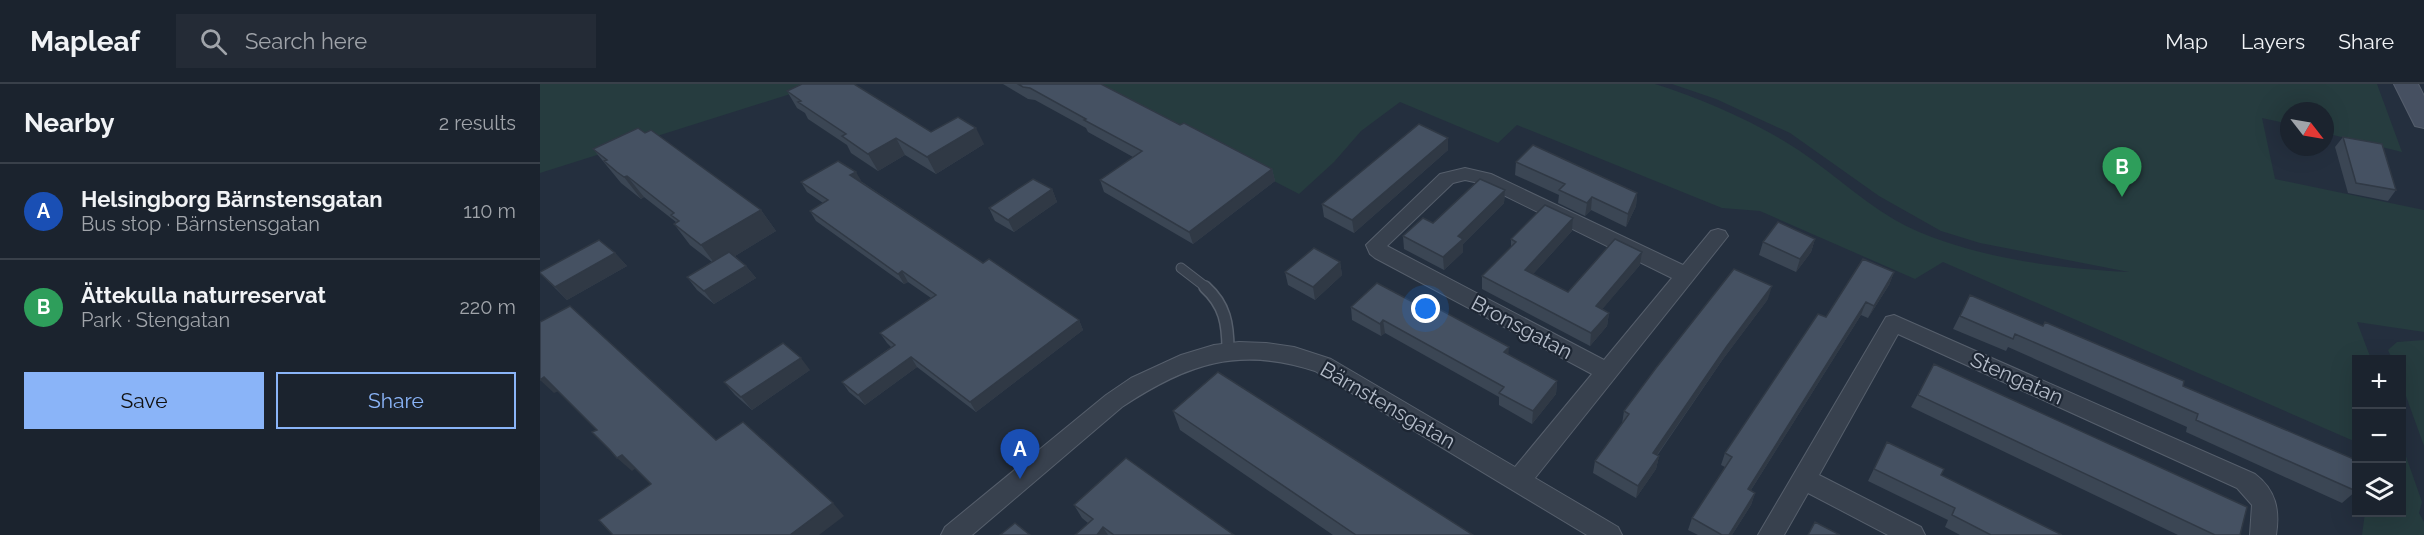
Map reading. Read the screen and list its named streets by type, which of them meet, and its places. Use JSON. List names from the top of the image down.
{
  "streets": {
    "street": ["Bronsgatan", "Stengatan", "Bärnstensgatan"]
  },
  "north": "bottom right",
  "page": {
    "header": "Mapleaf",
    "search": "Search here",
    "nav": ["Map", "Layers", "Share"],
    "heading": ["Nearby", "2 results"],
    "pins": ["B", "A"],
    "list": [
      {
        "mark": "A",
        "name": "Helsingborg Bärnstensgatan",
        "note": "Bus stop · Bärnstensgatan",
        "value": "110 m"
      },
      {
        "mark": "B",
        "name": "Ättekulla naturreservat",
        "note": "Park · Stengatan",
        "value": "220 m"
      }
    ],
    "buttons": ["Save", "Share"],
    "map_buttons": ["+", "−"]
  }
}
